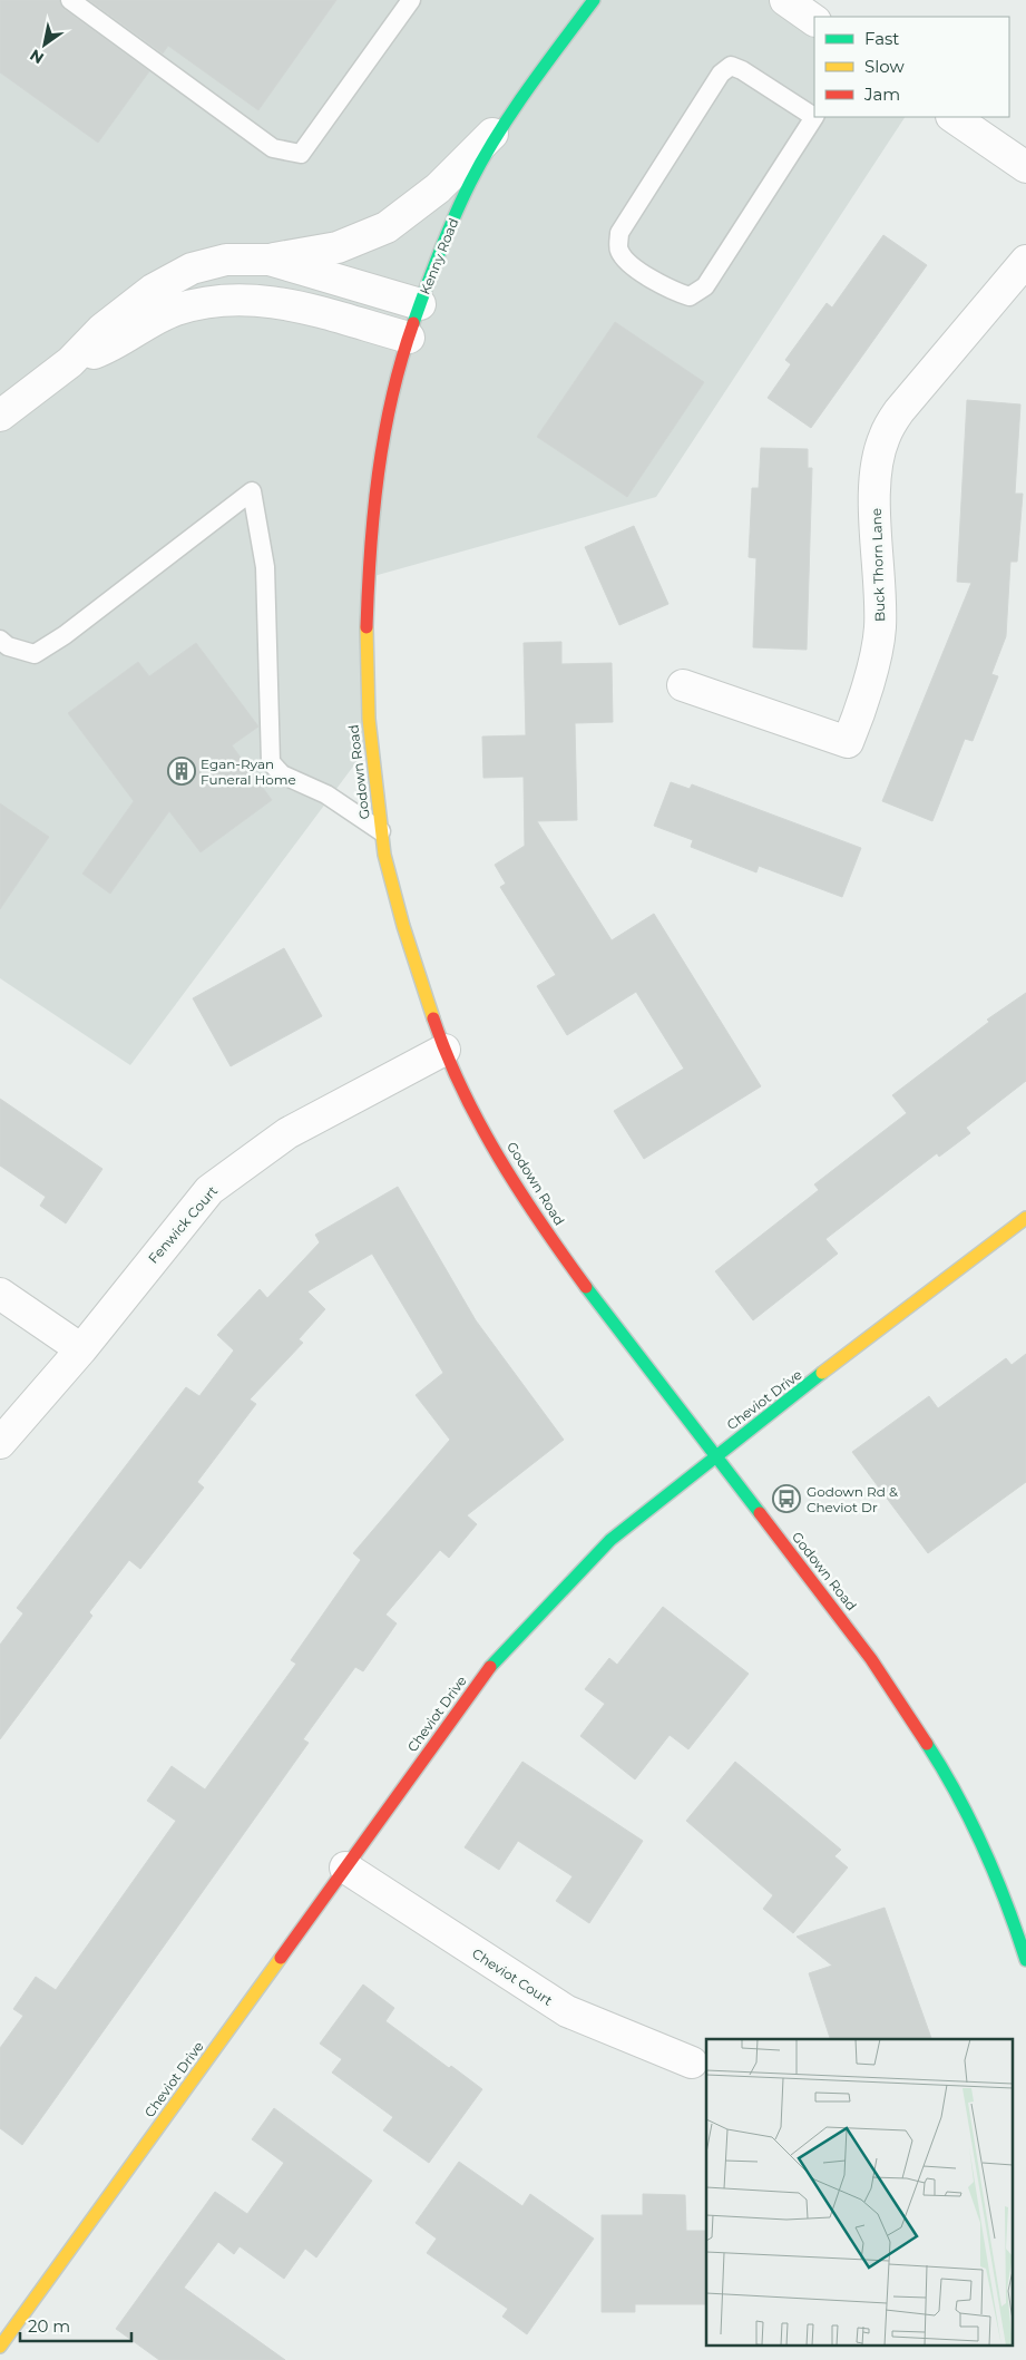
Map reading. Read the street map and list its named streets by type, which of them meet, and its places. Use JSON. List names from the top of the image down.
{
  "streets": {
    "main road": ["Kenny Road", "Godown Road", "Cheviot Drive"],
    "street": ["Buck Thorn Lane", "Fenwick Court", "Cheviot Court"]
  },
  "crossings": [
    ["Kenny Road", "Godown Road"],
    ["Godown Road", "Fenwick Court"],
    ["Godown Road", "Cheviot Drive"],
    ["Cheviot Drive", "Cheviot Court"]
  ],
  "places": {
    "building": ["Egan-Ryan Funeral Home"],
    "bus stop": ["Godown Rd & Cheviot Dr"]
  },
  "legend": ["Fast", "Slow", "Jam"],
  "scale_bar": "20 m",
  "north": "bottom left"
}
